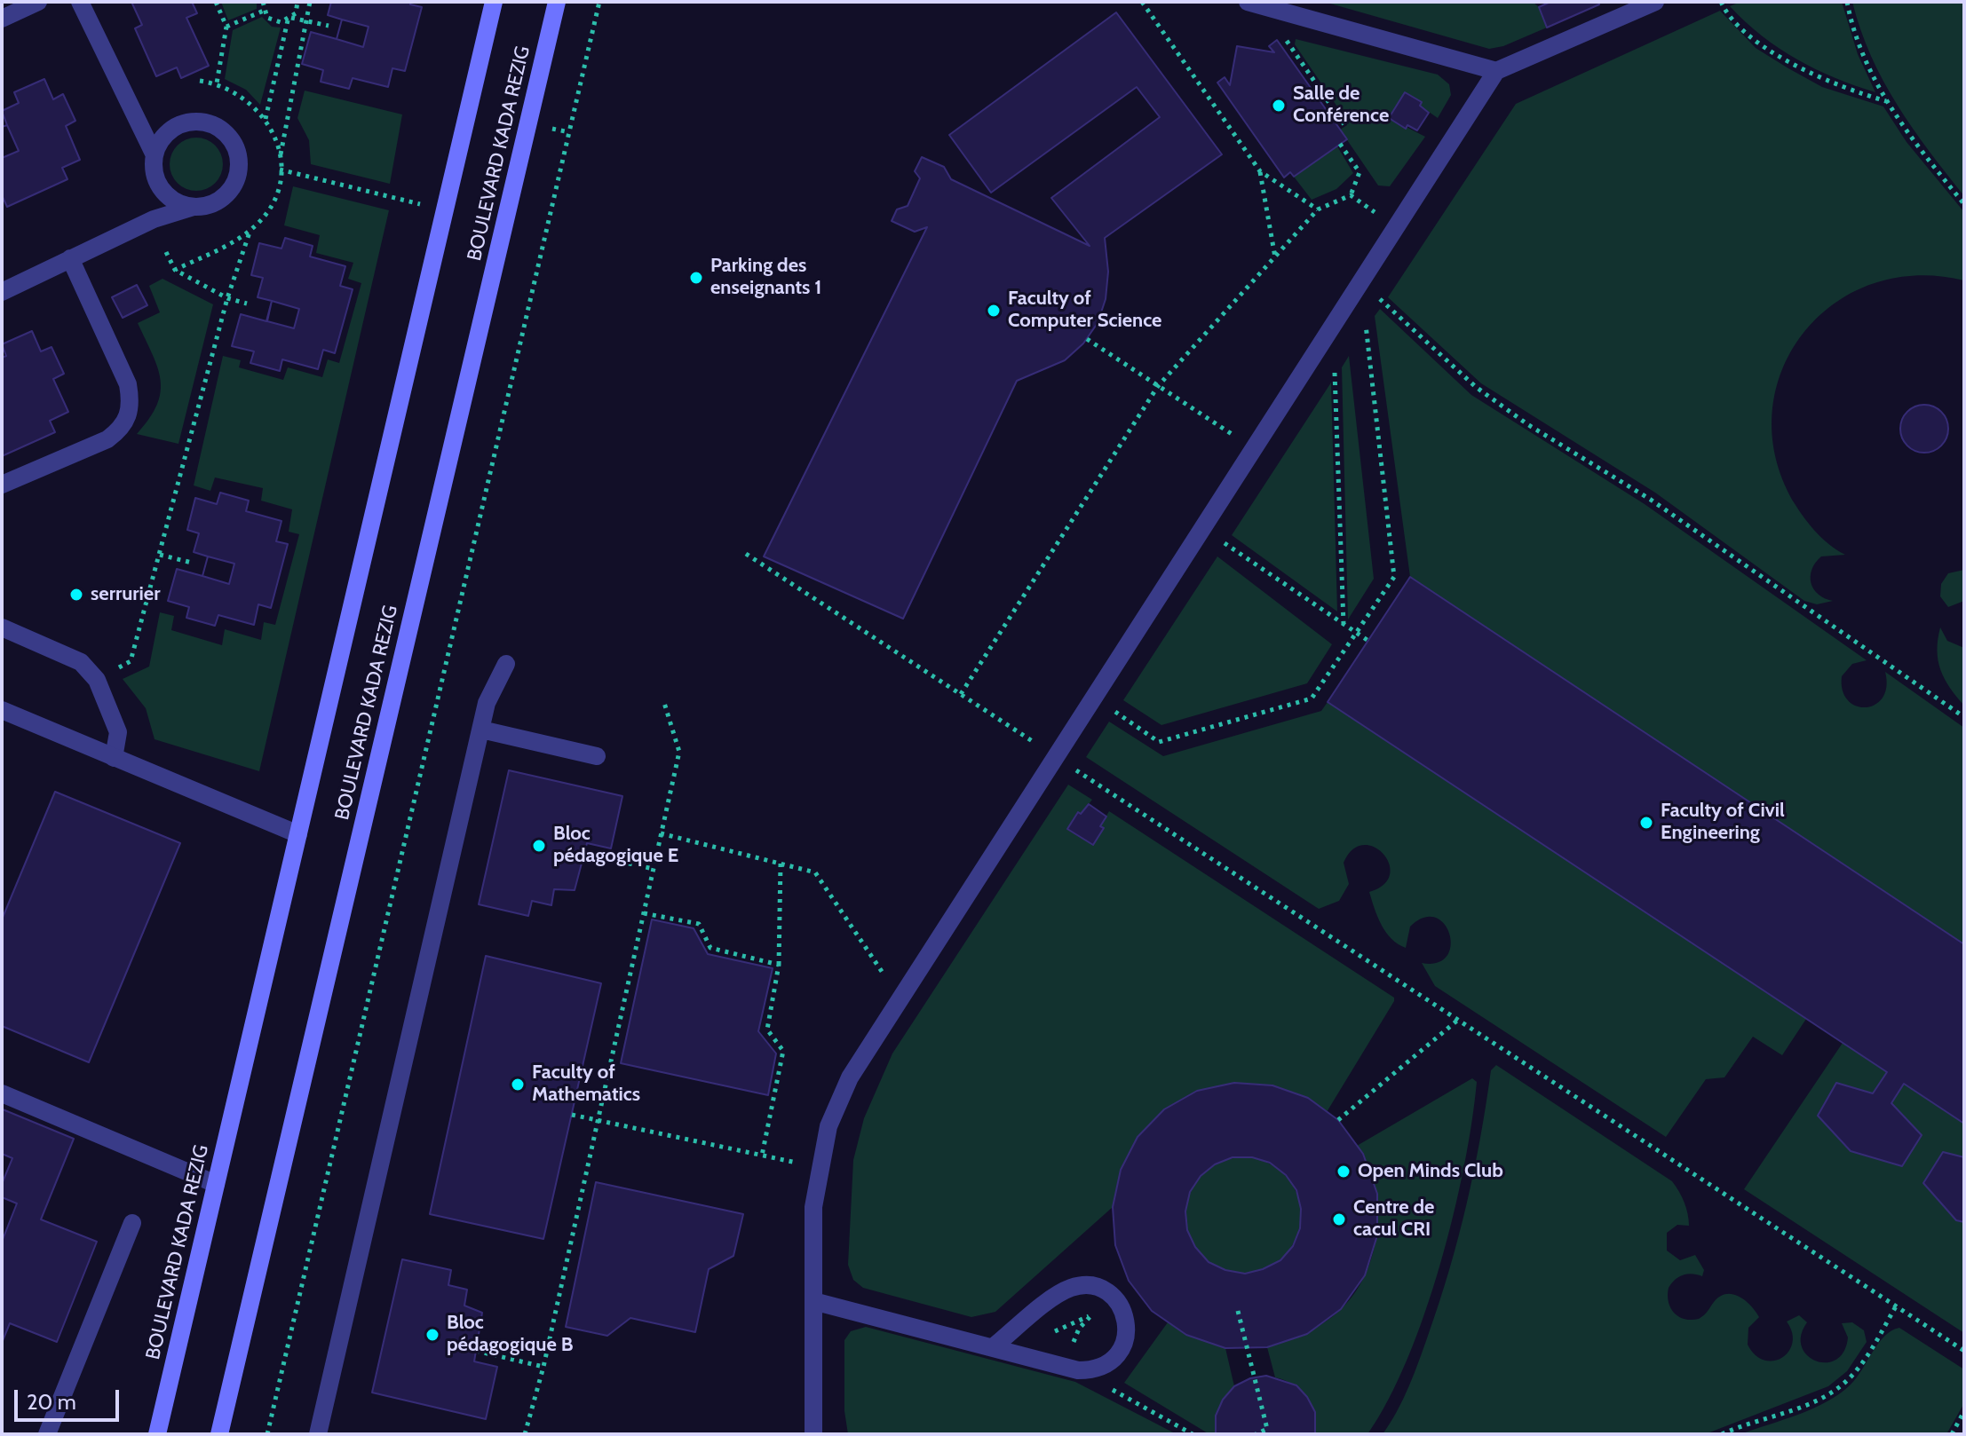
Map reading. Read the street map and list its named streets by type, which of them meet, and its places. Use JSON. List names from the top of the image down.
{
  "streets": {
    "main road": ["BOULEVARD KADA REZIG"]
  },
  "places": [
    "Salle de Conférence",
    "Parking des enseignants 1",
    "Faculty of Computer Science",
    "serrurier",
    "Faculty of Civil Engineering",
    "Bloc pédagogique E",
    "Faculty of Mathematics",
    "Open Minds Club",
    "Centre de cacul CRI",
    "Bloc pédagogique B"
  ],
  "scale_bar": "20 m"
}
